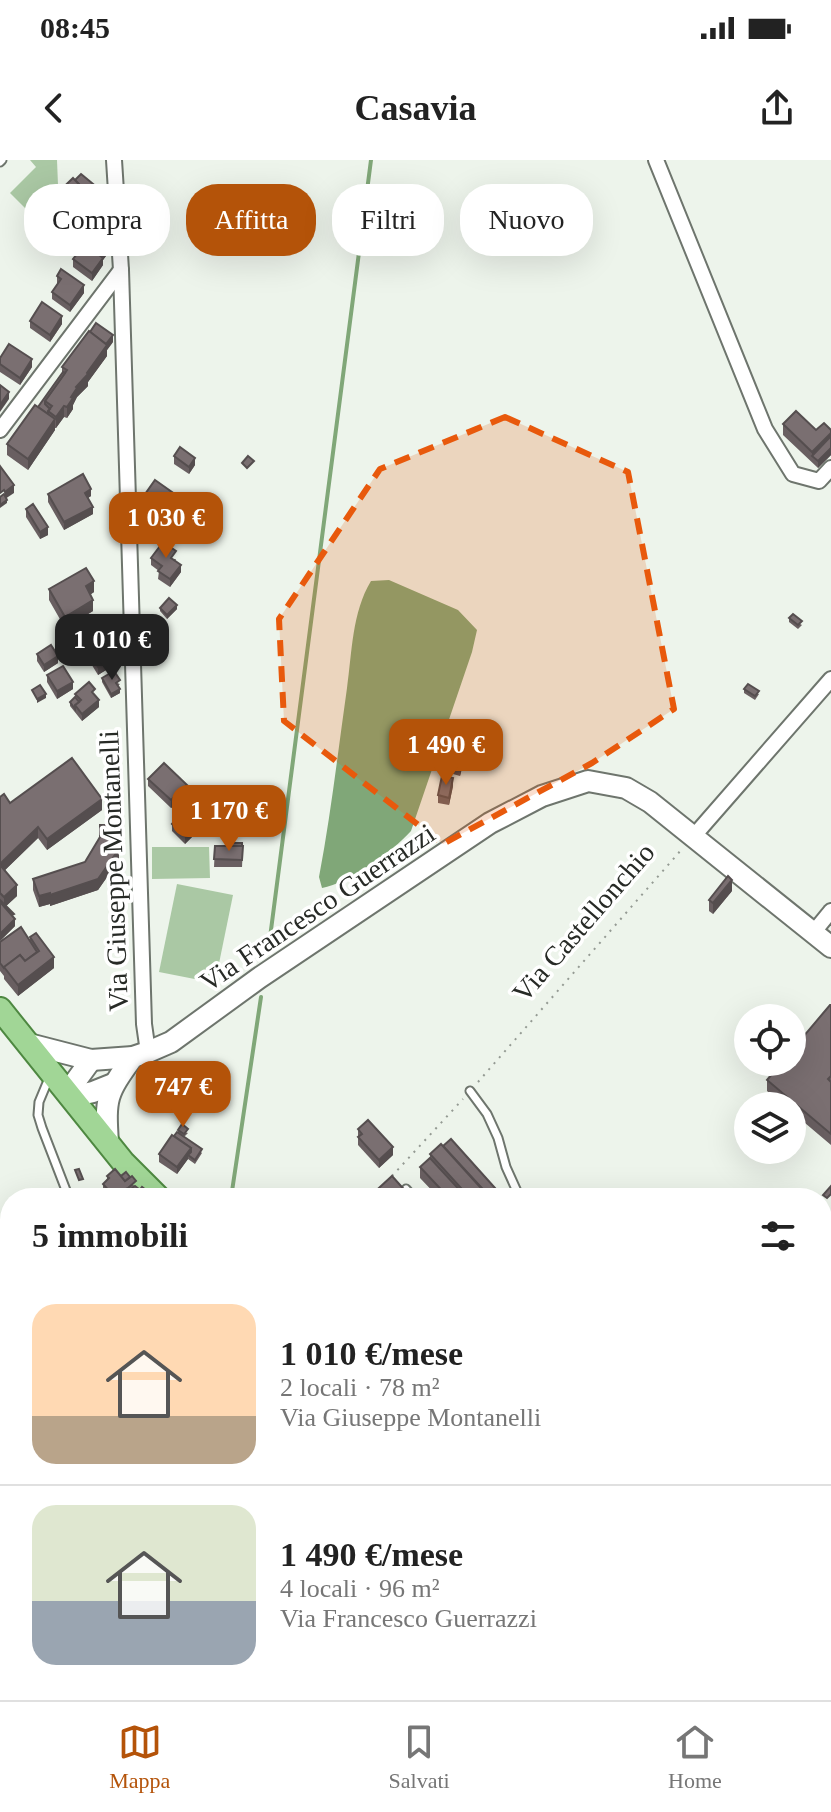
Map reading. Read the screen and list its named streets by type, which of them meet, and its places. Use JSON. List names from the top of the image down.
{
  "streets": {
    "main road": ["Via Francesco Guerrazzi"],
    "street": ["Via Giuseppe Montanelli", "Via Castellonchio"]
  },
  "crossings": [
    ["Via Giuseppe Montanelli", "Via Francesco Guerrazzi"],
    ["Via Francesco Guerrazzi", "Via Castellonchio"]
  ],
  "page": {
    "status": "08:45",
    "header": "Casavia",
    "chip": [
      "Compra",
      "Affitta",
      "Filtri",
      "Nuovo"
    ],
    "price": [
      "1 030 €",
      "1 010 €",
      "1 490 €",
      "1 170 €",
      "747 €"
    ],
    "heading": "5 immobili",
    "list": [
      {
        "name": "1 010 €/mese",
        "note": "2 locali · 78 m² · Via Giuseppe Montanelli"
      },
      {
        "name": "1 490 €/mese",
        "note": "4 locali · 96 m² · Via Francesco Guerrazzi"
      }
    ],
    "tabs": ["Mappa", "Salvati", "Home"]
  }
}
